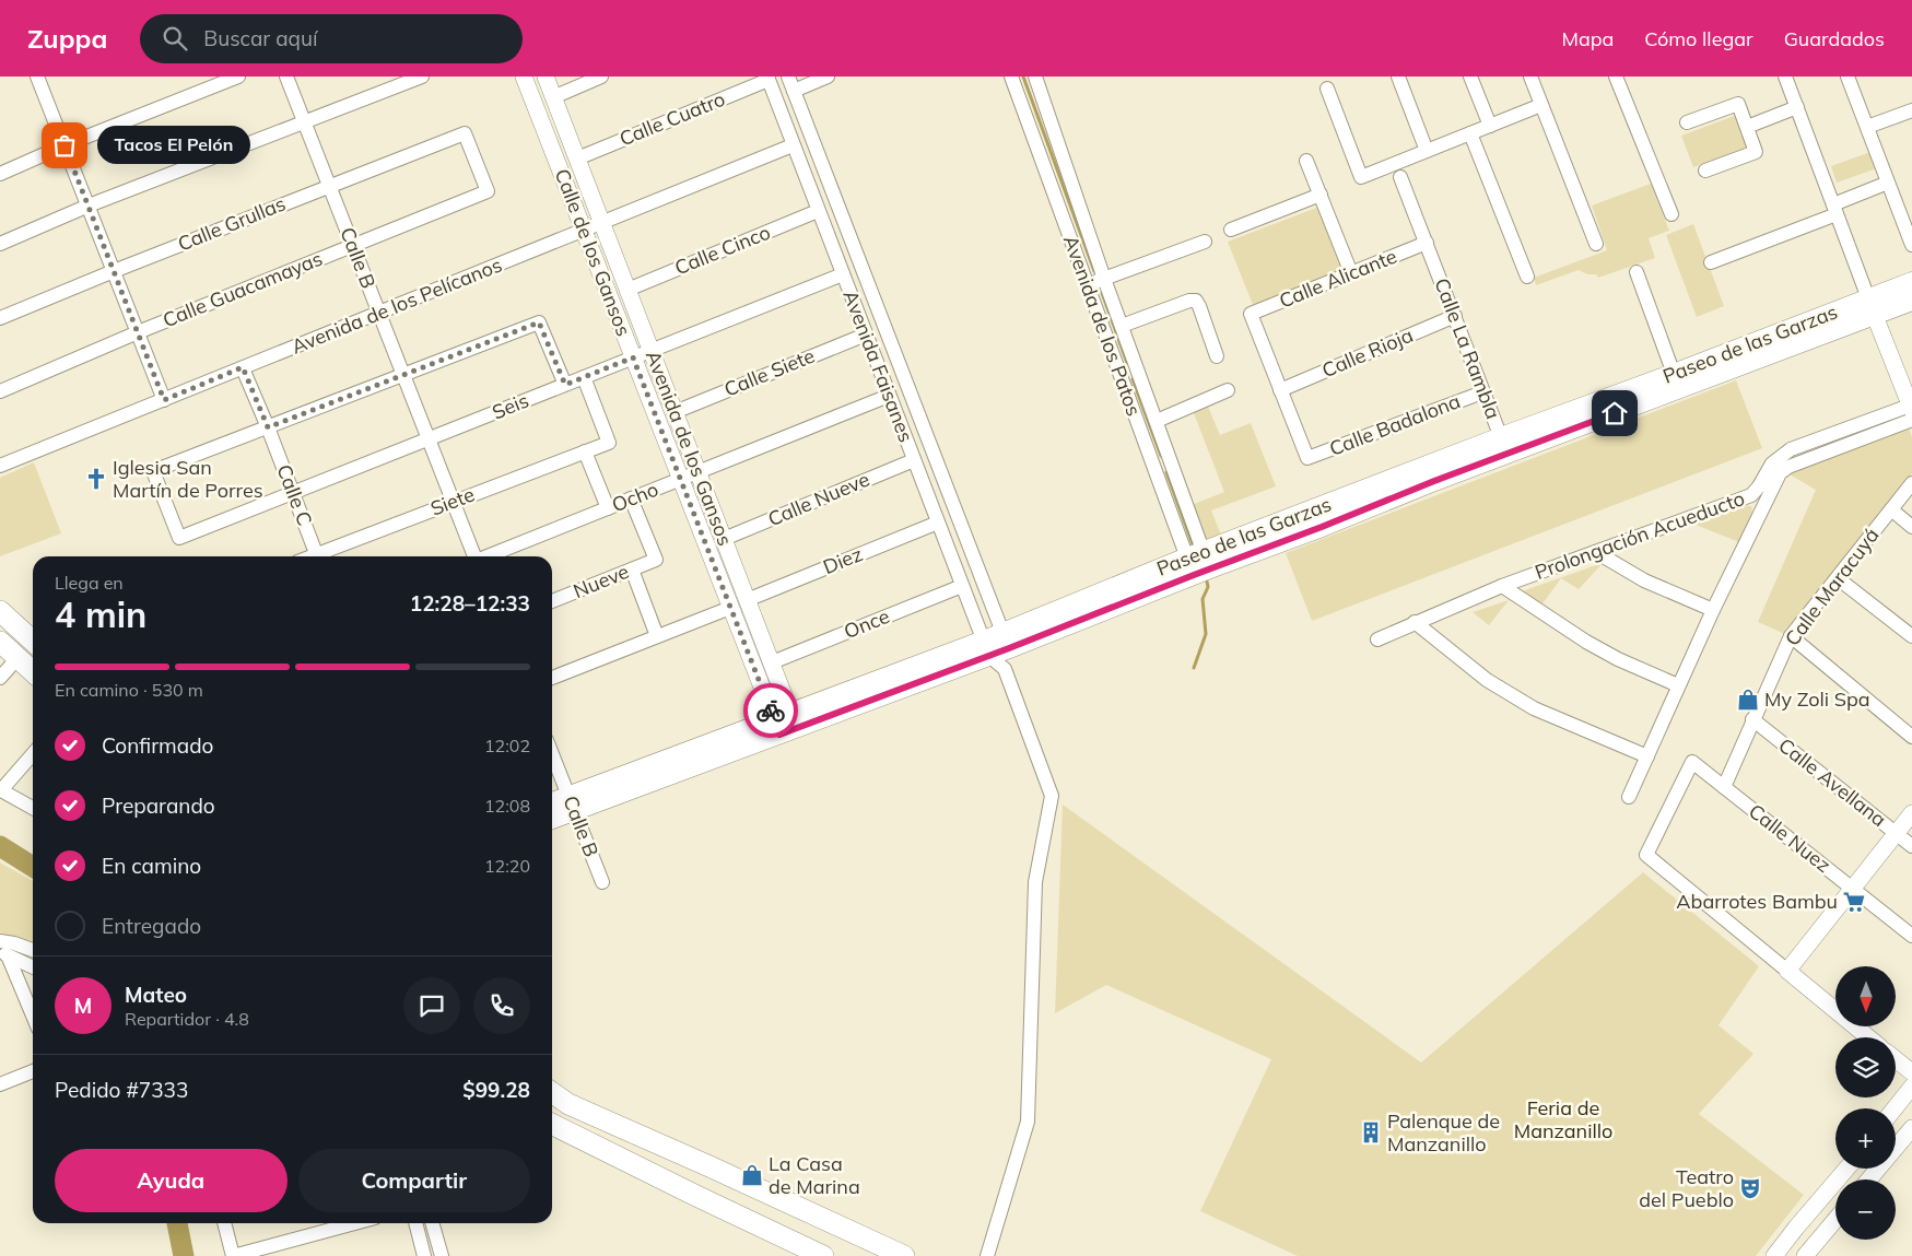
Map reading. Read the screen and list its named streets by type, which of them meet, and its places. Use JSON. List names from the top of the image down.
{
  "streets": {
    "main road": ["Paseo de las Garzas"],
    "street": [
      "Calle Cuatro",
      "Calle Grullas",
      "Calle Cinco",
      "Calle de los Gansos",
      "Calle B",
      "Calle Alicante",
      "Calle Guacamayas",
      "Avenida de los Pelícanos",
      "Avenida de los Patos",
      "Calle La Rambla",
      "Calle Rioja",
      "Avenida Faisanes",
      "Calle Siete",
      "Seis",
      "Calle Badalona",
      "Avenida de los Gansos",
      "Calle C",
      "Ocho",
      "Calle Nueve",
      "Siete",
      "Prolongación Acueducto",
      "Diez",
      "Nueve",
      "Calle Maracuyá",
      "Once",
      "Calle Avellana",
      "Calle Nuez"
    ]
  },
  "crossings": [
    ["Calle Cuatro", "Avenida Faisanes"],
    ["Calle Cuatro", "Avenida de los Gansos"],
    ["Calle Grullas", "Calle B"],
    ["Calle Grullas", "Calle Guacamayas"],
    ["Calle Cinco", "Avenida Faisanes"],
    ["Calle Cinco", "Avenida de los Gansos"],
    ["Calle de los Gansos", "Avenida de los Pelícanos"],
    ["Calle de los Gansos", "Seis"],
    ["Calle de los Gansos", "Avenida de los Gansos"],
    ["Calle de los Gansos", "Ocho"],
    ["Calle B", "Calle Guacamayas"],
    ["Calle B", "Avenida de los Pelícanos"],
    ["Calle B", "Seis"],
    ["Calle B", "Siete"],
    ["Calle Alicante", "Calle La Rambla"],
    ["Calle Alicante", "Calle Rioja"],
    ["Calle Alicante", "Calle Badalona"],
    ["Avenida de los Pelícanos", "Avenida Faisanes"],
    ["Avenida de los Pelícanos", "Avenida de los Gansos"],
    ["Avenida de los Pelícanos", "Calle C"],
    ["Paseo de las Garzas", "Calle La Rambla"],
    ["Calle La Rambla", "Calle Rioja"],
    ["Calle La Rambla", "Calle Badalona"],
    ["Calle Rioja", "Calle Badalona"],
    ["Avenida Faisanes", "Calle Siete"],
    ["Avenida Faisanes", "Seis"],
    ["Avenida Faisanes", "Ocho"],
    ["Avenida Faisanes", "Calle Nueve"],
    ["Avenida Faisanes", "Diez"],
    ["Avenida Faisanes", "Once"],
    ["Calle Siete", "Avenida de los Gansos"],
    ["Seis", "Avenida de los Gansos"],
    ["Seis", "Calle C"],
    ["Seis", "Siete"],
    ["Avenida de los Gansos", "Ocho"],
    ["Avenida de los Gansos", "Calle Nueve"],
    ["Avenida de los Gansos", "Diez"],
    ["Avenida de los Gansos", "Once"],
    ["Ocho", "Nueve"],
    ["Calle Maracuyá", "Calle Avellana"],
    ["Calle Maracuyá", "Calle Nuez"]
  ],
  "parks": ["Feria de Manzanillo"],
  "places": {
    "other": ["Tacos El Pelón"],
    "church": ["Iglesia San Martín de Porres"],
    "shop": ["My Zoli Spa", "La Casa de Marina"],
    "supermarket": ["Abarrotes Bambu"],
    "building": ["Palenque de Manzanillo"],
    "theatre": ["Teatro del Pueblo"]
  },
  "north": "bottom",
  "page": {
    "header": "Zuppa",
    "search": "Buscar aquí",
    "nav": ["Mapa", "Cómo llegar", "Guardados"],
    "bubble": "Tacos El Pelón",
    "heading": ["4 min", "Llega en", "12:28–12:33"],
    "panel": [
      "Mateo",
      "Repartidor · 4.8",
      "Pedido #7333",
      "$99.28"
    ],
    "bar": "En camino · 530 m",
    "list": [
      ["Confirmado", "12:02"],
      ["Preparando", "12:08"],
      ["En camino", "12:20"],
      "Entregado"
    ],
    "map_buttons": ["+", "−"],
    "round": "M",
    "buttons": ["Ayuda", "Compartir"]
  }
}
